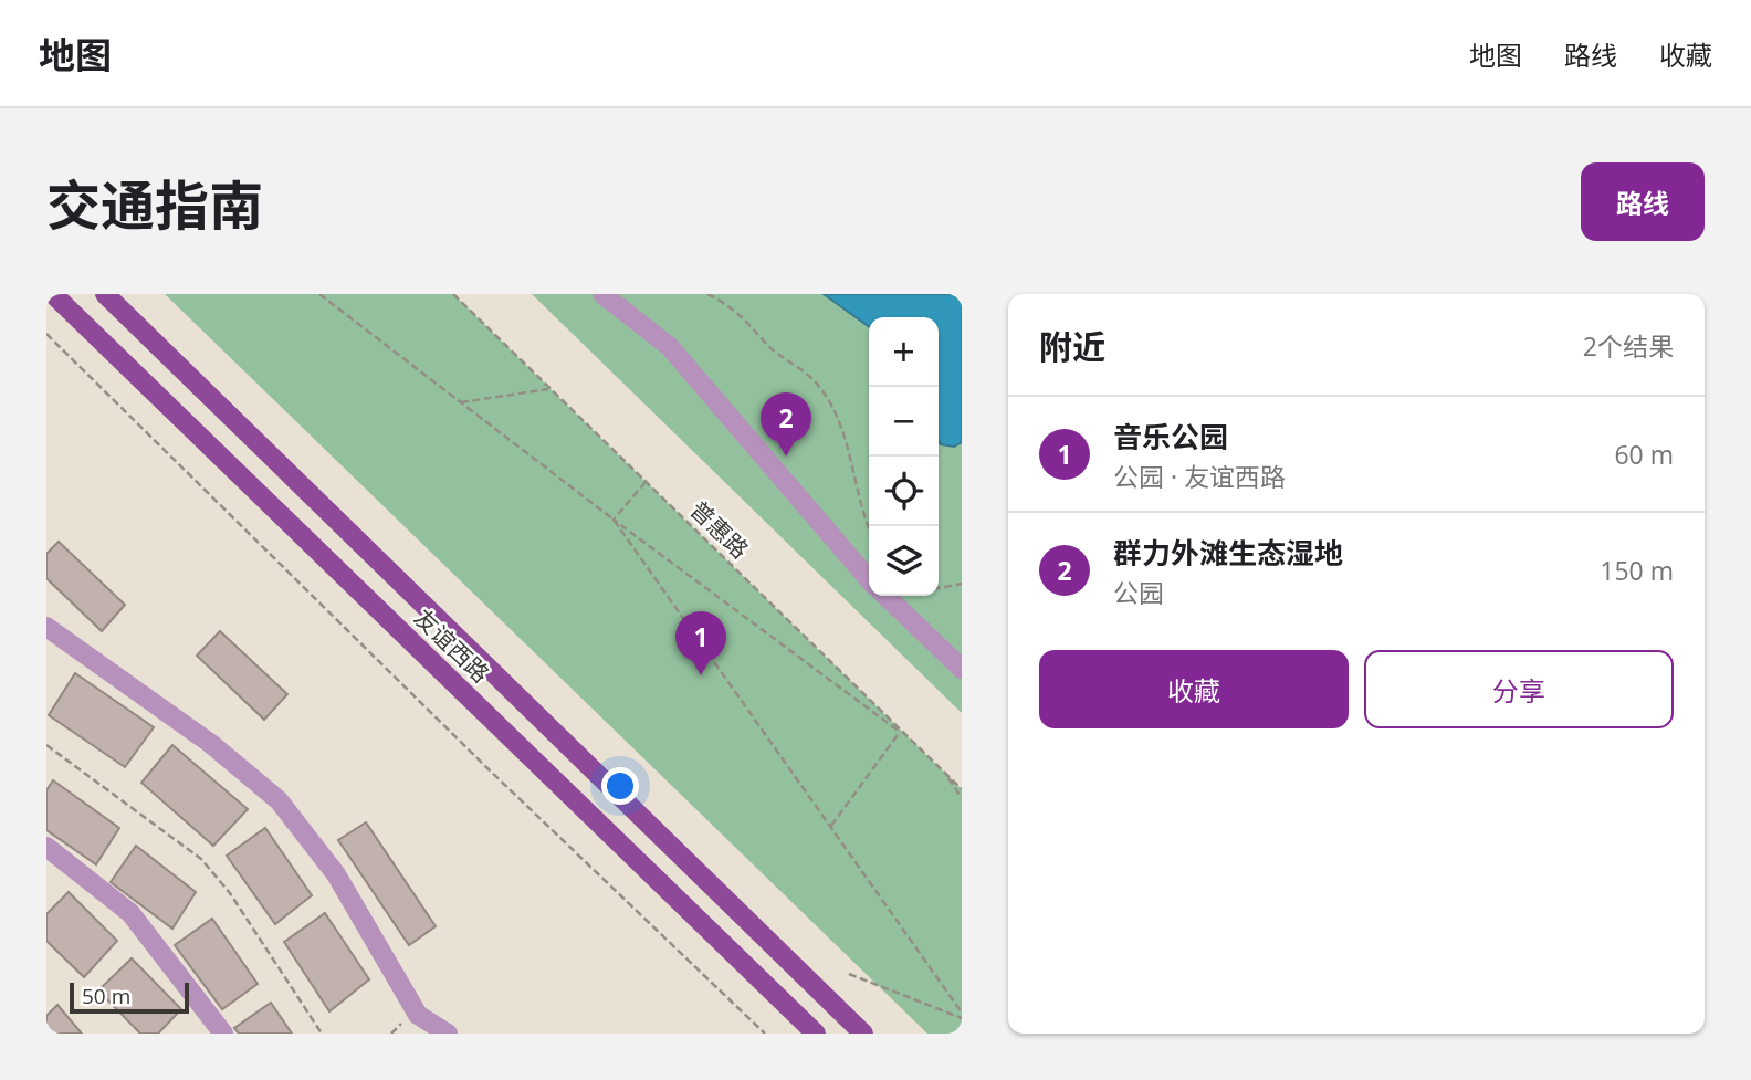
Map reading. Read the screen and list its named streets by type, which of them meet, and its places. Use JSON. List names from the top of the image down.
{
  "streets": {
    "main road": ["友谊西路"],
    "path": ["普惠路"]
  },
  "scale_bar": "50 m",
  "page": {
    "header": "地图",
    "nav": ["地图", "路线", "收藏"],
    "title": "交通指南",
    "buttons": [
      "路线",
      ["收藏", "分享"]
    ],
    "heading": ["附近", "2个结果"],
    "map_buttons": ["+", "−"],
    "pins": ["2", "1"],
    "list": [
      {
        "mark": "1",
        "name": "音乐公园",
        "note": "公园 · 友谊西路",
        "value": "60 m"
      },
      {
        "mark": "2",
        "name": "群力外滩生态湿地",
        "note": "公园",
        "value": "150 m"
      }
    ],
    "scale": "50 m"
  }
}
